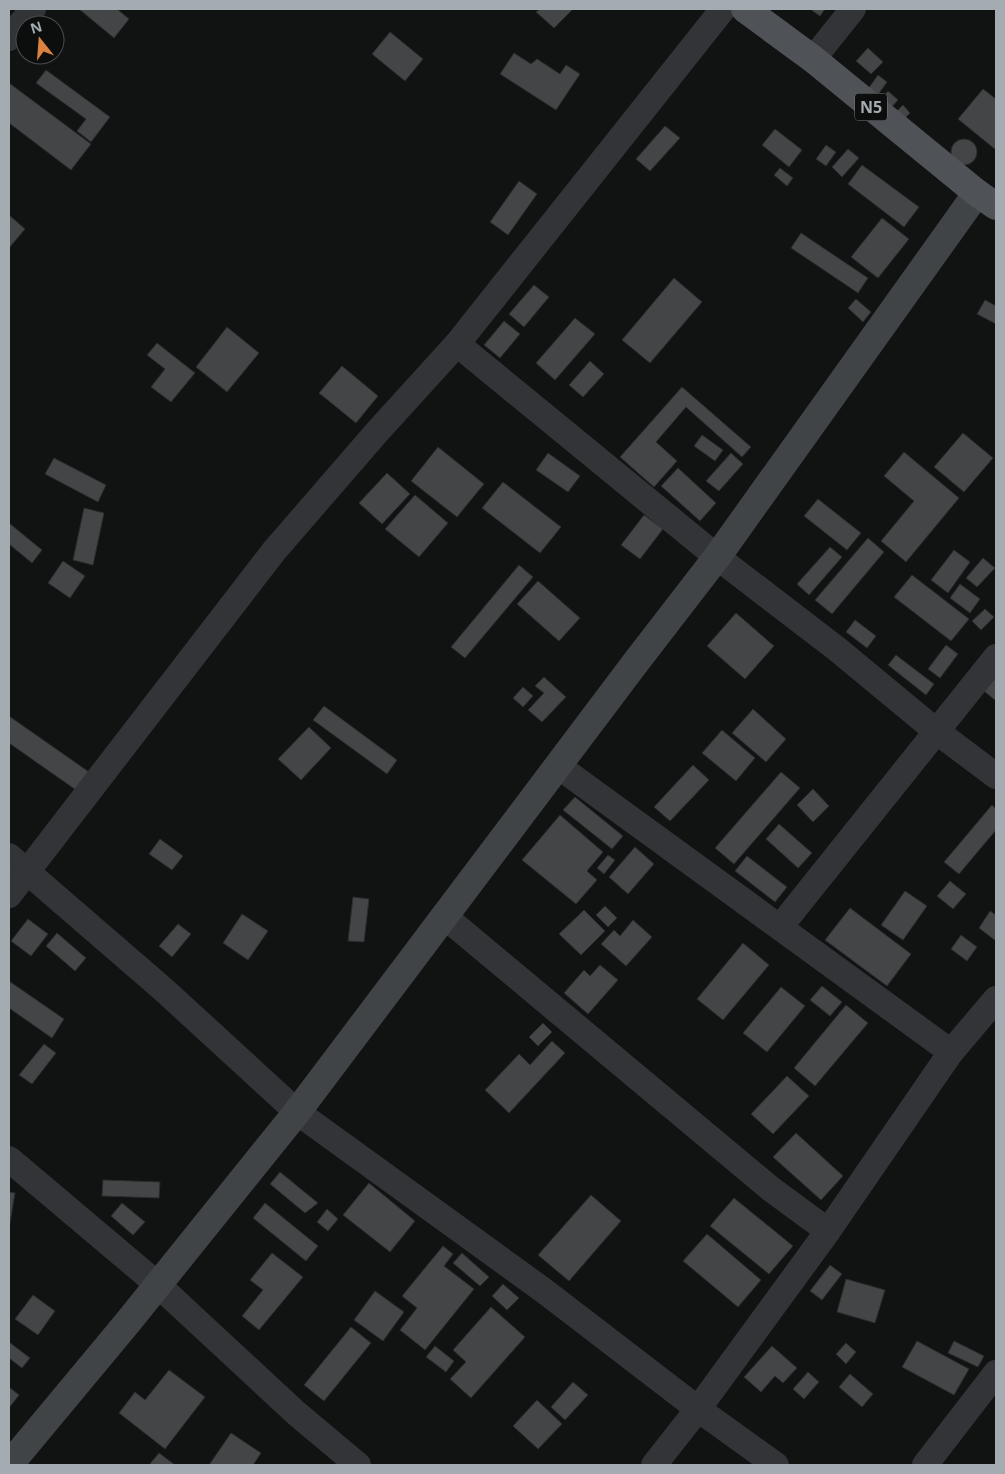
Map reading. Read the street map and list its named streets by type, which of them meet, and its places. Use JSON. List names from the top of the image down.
{
  "streets": {
    "main road": ["N5"]
  },
  "north": "top"
}
